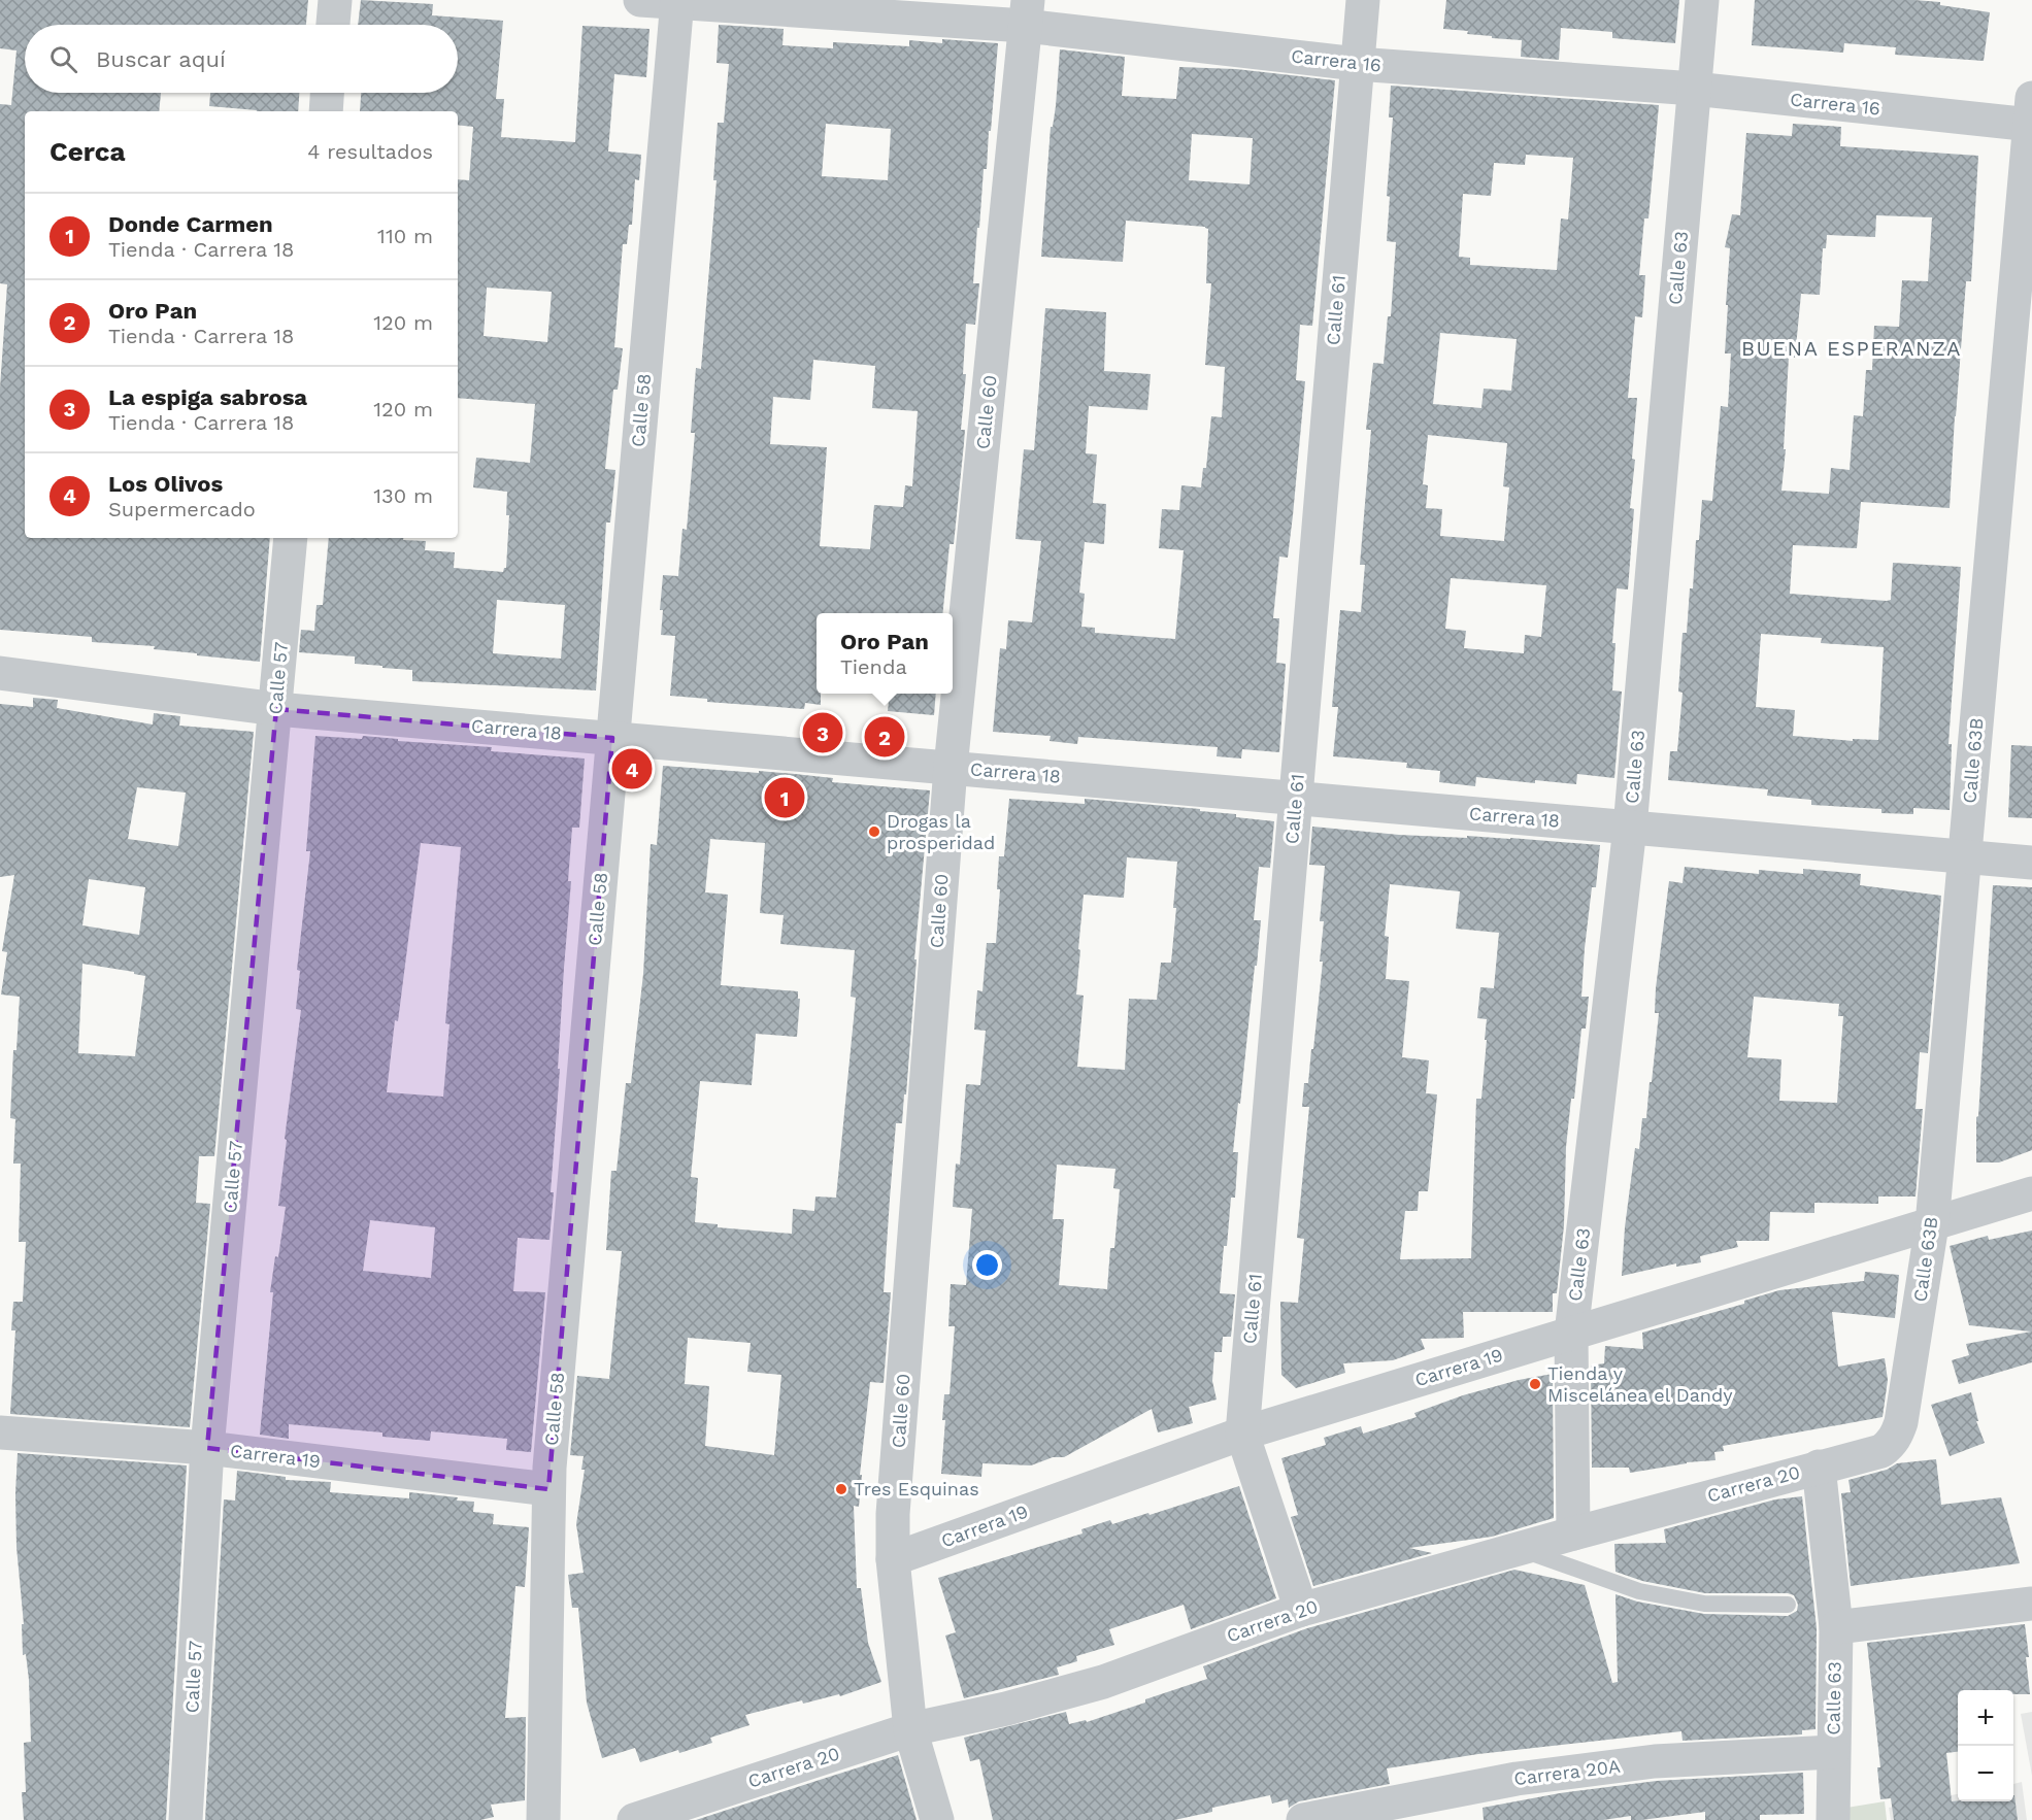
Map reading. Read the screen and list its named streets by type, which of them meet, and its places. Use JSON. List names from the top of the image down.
{
  "streets": {
    "street": [
      "Carrera 16",
      "Calle 63",
      "Calle 61",
      "Calle 58",
      "Calle 60",
      "Calle 57",
      "Carrera 18",
      "Calle 63B",
      "Carrera 19",
      "Carrera 20",
      "Carrera 20A"
    ]
  },
  "crossings": [
    ["Carrera 16", "Calle 63"],
    ["Carrera 16", "Calle 61"],
    ["Carrera 16", "Calle 58"],
    ["Carrera 16", "Calle 60"],
    ["Carrera 16", "Calle 63B"],
    ["Calle 63", "Carrera 18"],
    ["Calle 63", "Carrera 19"],
    ["Calle 63", "Carrera 20"],
    ["Calle 63", "Carrera 20A"],
    ["Calle 61", "Carrera 18"],
    ["Calle 61", "Carrera 19"],
    ["Calle 61", "Carrera 20"],
    ["Calle 58", "Carrera 18"],
    ["Calle 58", "Carrera 19"],
    ["Calle 60", "Carrera 18"],
    ["Calle 60", "Carrera 19"],
    ["Calle 60", "Carrera 20"],
    ["Calle 57", "Carrera 18"],
    ["Calle 57", "Carrera 19"],
    ["Carrera 18", "Calle 63B"],
    ["Calle 63B", "Carrera 19"],
    ["Calle 63B", "Carrera 20"]
  ],
  "districts": ["BUENA ESPERANZA"],
  "places": ["Drogas la prosperidad", "Tienda y Miscelánea el Dandy", "Tres Esquinas"],
  "page": {
    "search": "Buscar aquí",
    "heading": ["Cerca", "4 resultados"],
    "list": [
      {
        "mark": "1",
        "name": "Donde Carmen",
        "note": "Tienda · Carrera 18",
        "value": "110 m"
      },
      {
        "mark": "2",
        "name": "Oro Pan",
        "note": "Tienda · Carrera 18",
        "value": "120 m"
      },
      {
        "mark": "3",
        "name": "La espiga sabrosa",
        "note": "Tienda · Carrera 18",
        "value": "120 m"
      },
      {
        "mark": "4",
        "name": "Los Olivos",
        "note": "Supermercado",
        "value": "130 m"
      }
    ],
    "popup": ["Oro Pan", "Tienda"],
    "pins": [
      "3",
      "2",
      "4",
      "1"
    ],
    "map_buttons": ["+", "−"]
  }
}
